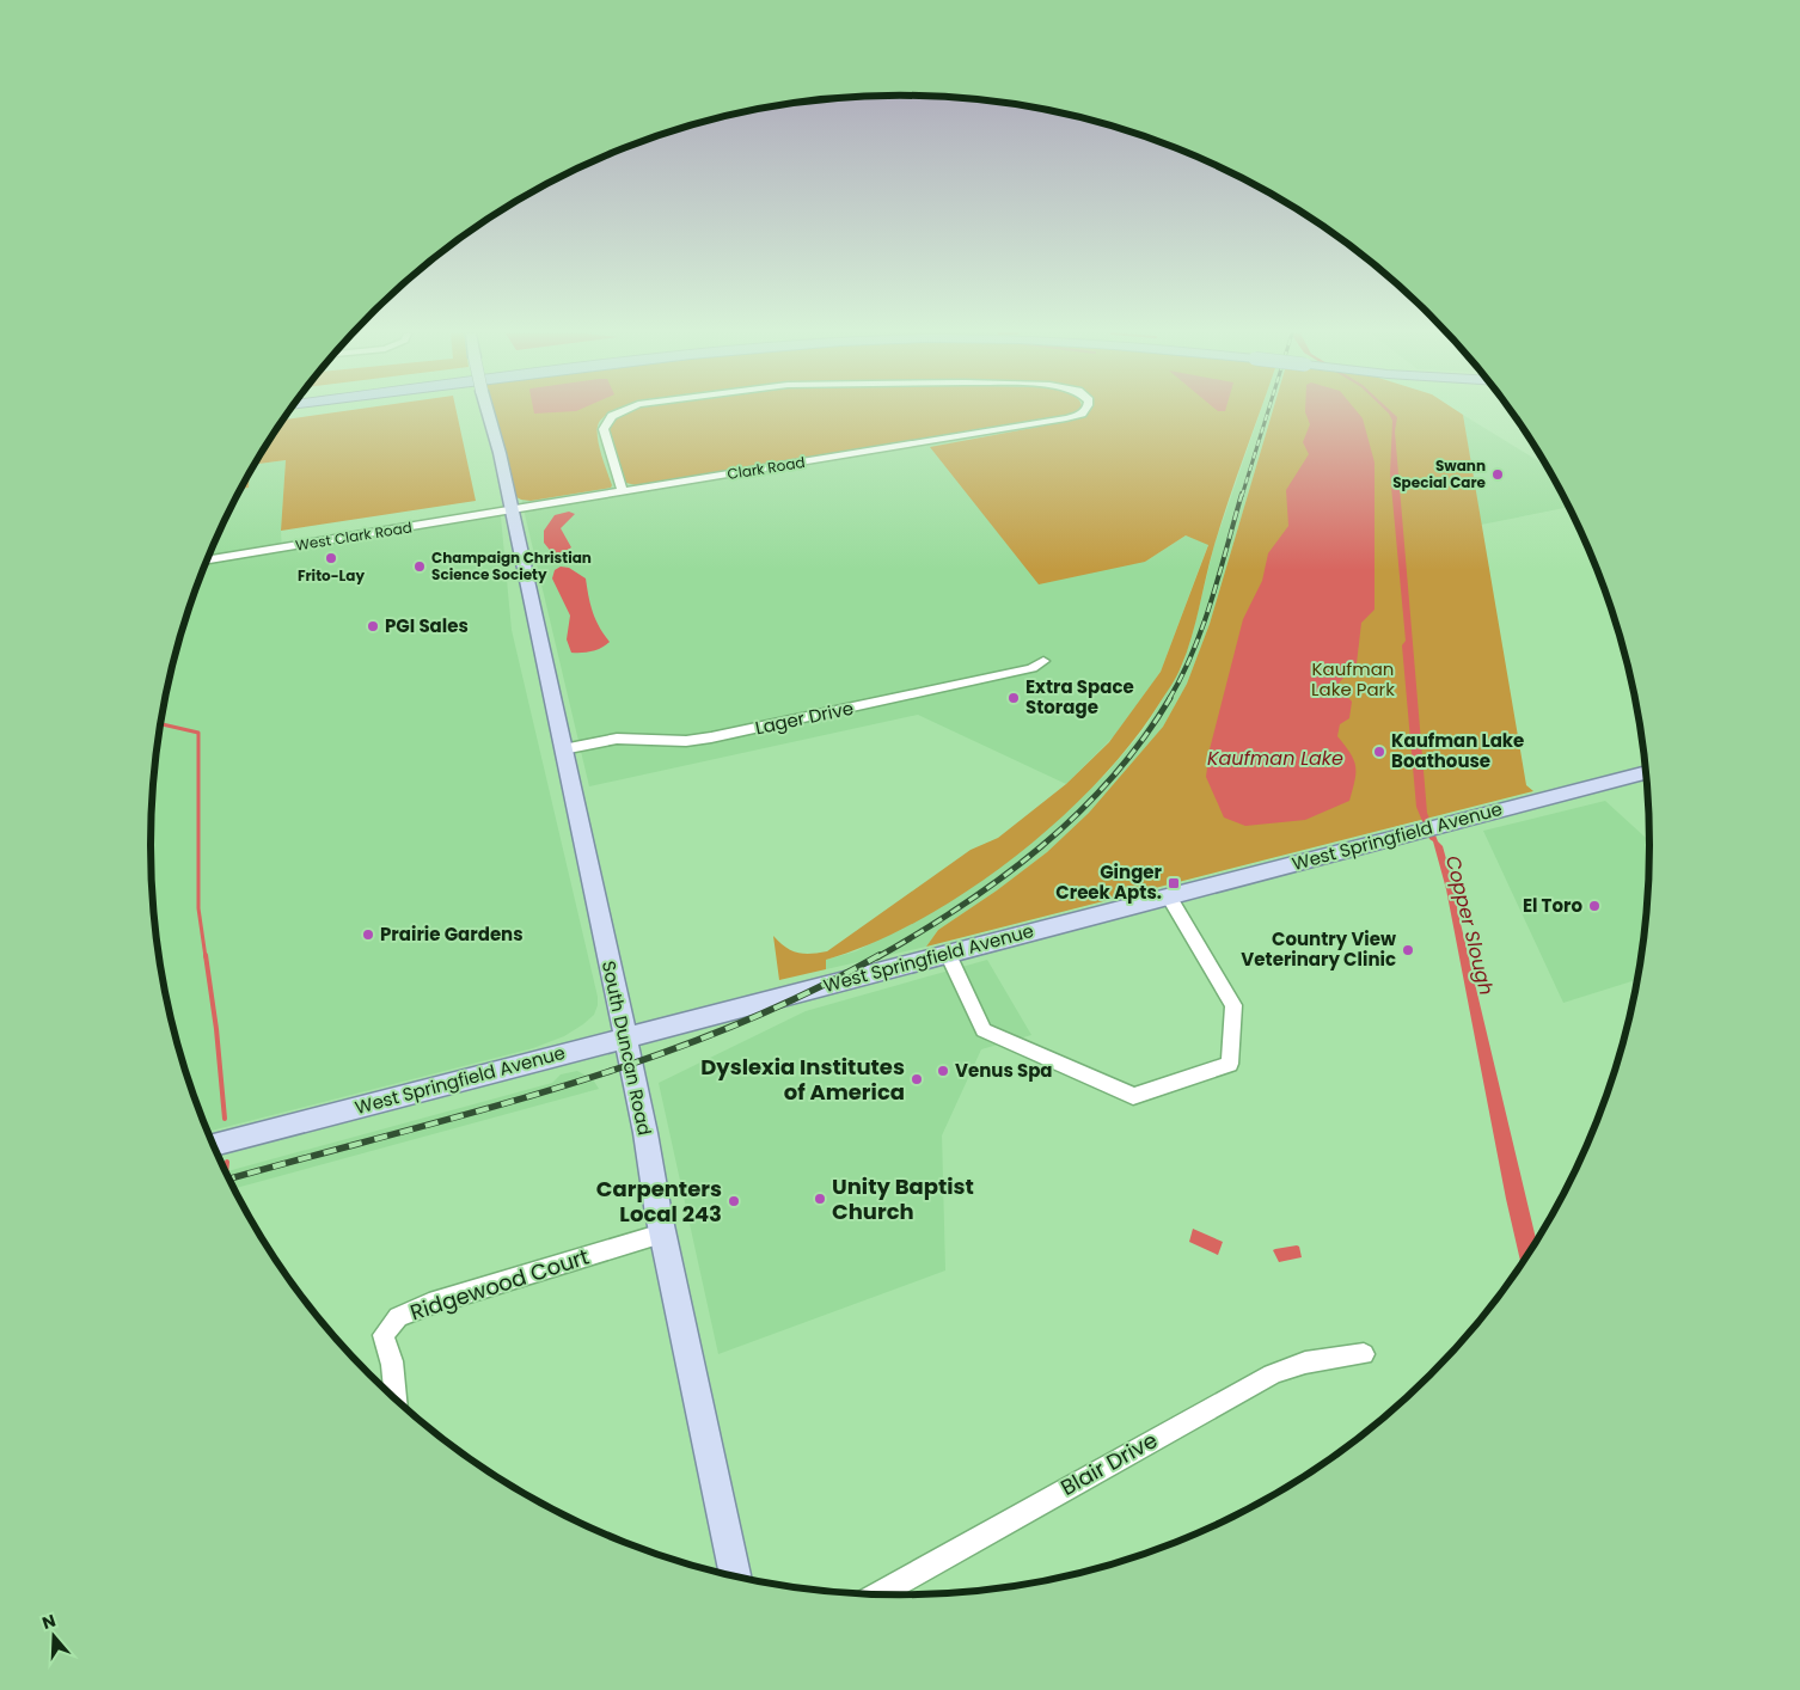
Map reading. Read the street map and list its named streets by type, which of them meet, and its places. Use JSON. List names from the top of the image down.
{
  "streets": {
    "main road": ["West Springfield Avenue", "South Duncan Road"],
    "street": [
      "Clark Road",
      "West Clark Road",
      "Lager Drive",
      "Ridgewood Court",
      "Blair Drive"
    ]
  },
  "crossings": [
    ["Clark Road", "West Clark Road"],
    ["Clark Road", "South Duncan Road"],
    ["West Clark Road", "South Duncan Road"],
    ["Lager Drive", "South Duncan Road"],
    ["West Springfield Avenue", "South Duncan Road"],
    ["South Duncan Road", "Ridgewood Court"]
  ],
  "water": ["Kaufman Lake", "Copper Slough"],
  "parks": ["Kaufman Lake Park"],
  "places": {
    "other": [
      "Swann Special Care",
      "Frito-Lay",
      "Champaign Christian Science Society",
      "PGI Sales",
      "Extra Space Storage",
      "Kaufman Lake Boathouse",
      "El Toro",
      "Prairie Gardens",
      "Country View Veterinary Clinic",
      "Venus Spa",
      "Dyslexia Institutes of America",
      "Unity Baptist Church",
      "Carpenters Local 243"
    ],
    "transit": ["Ginger Creek Apts."]
  },
  "north": "top"
}
